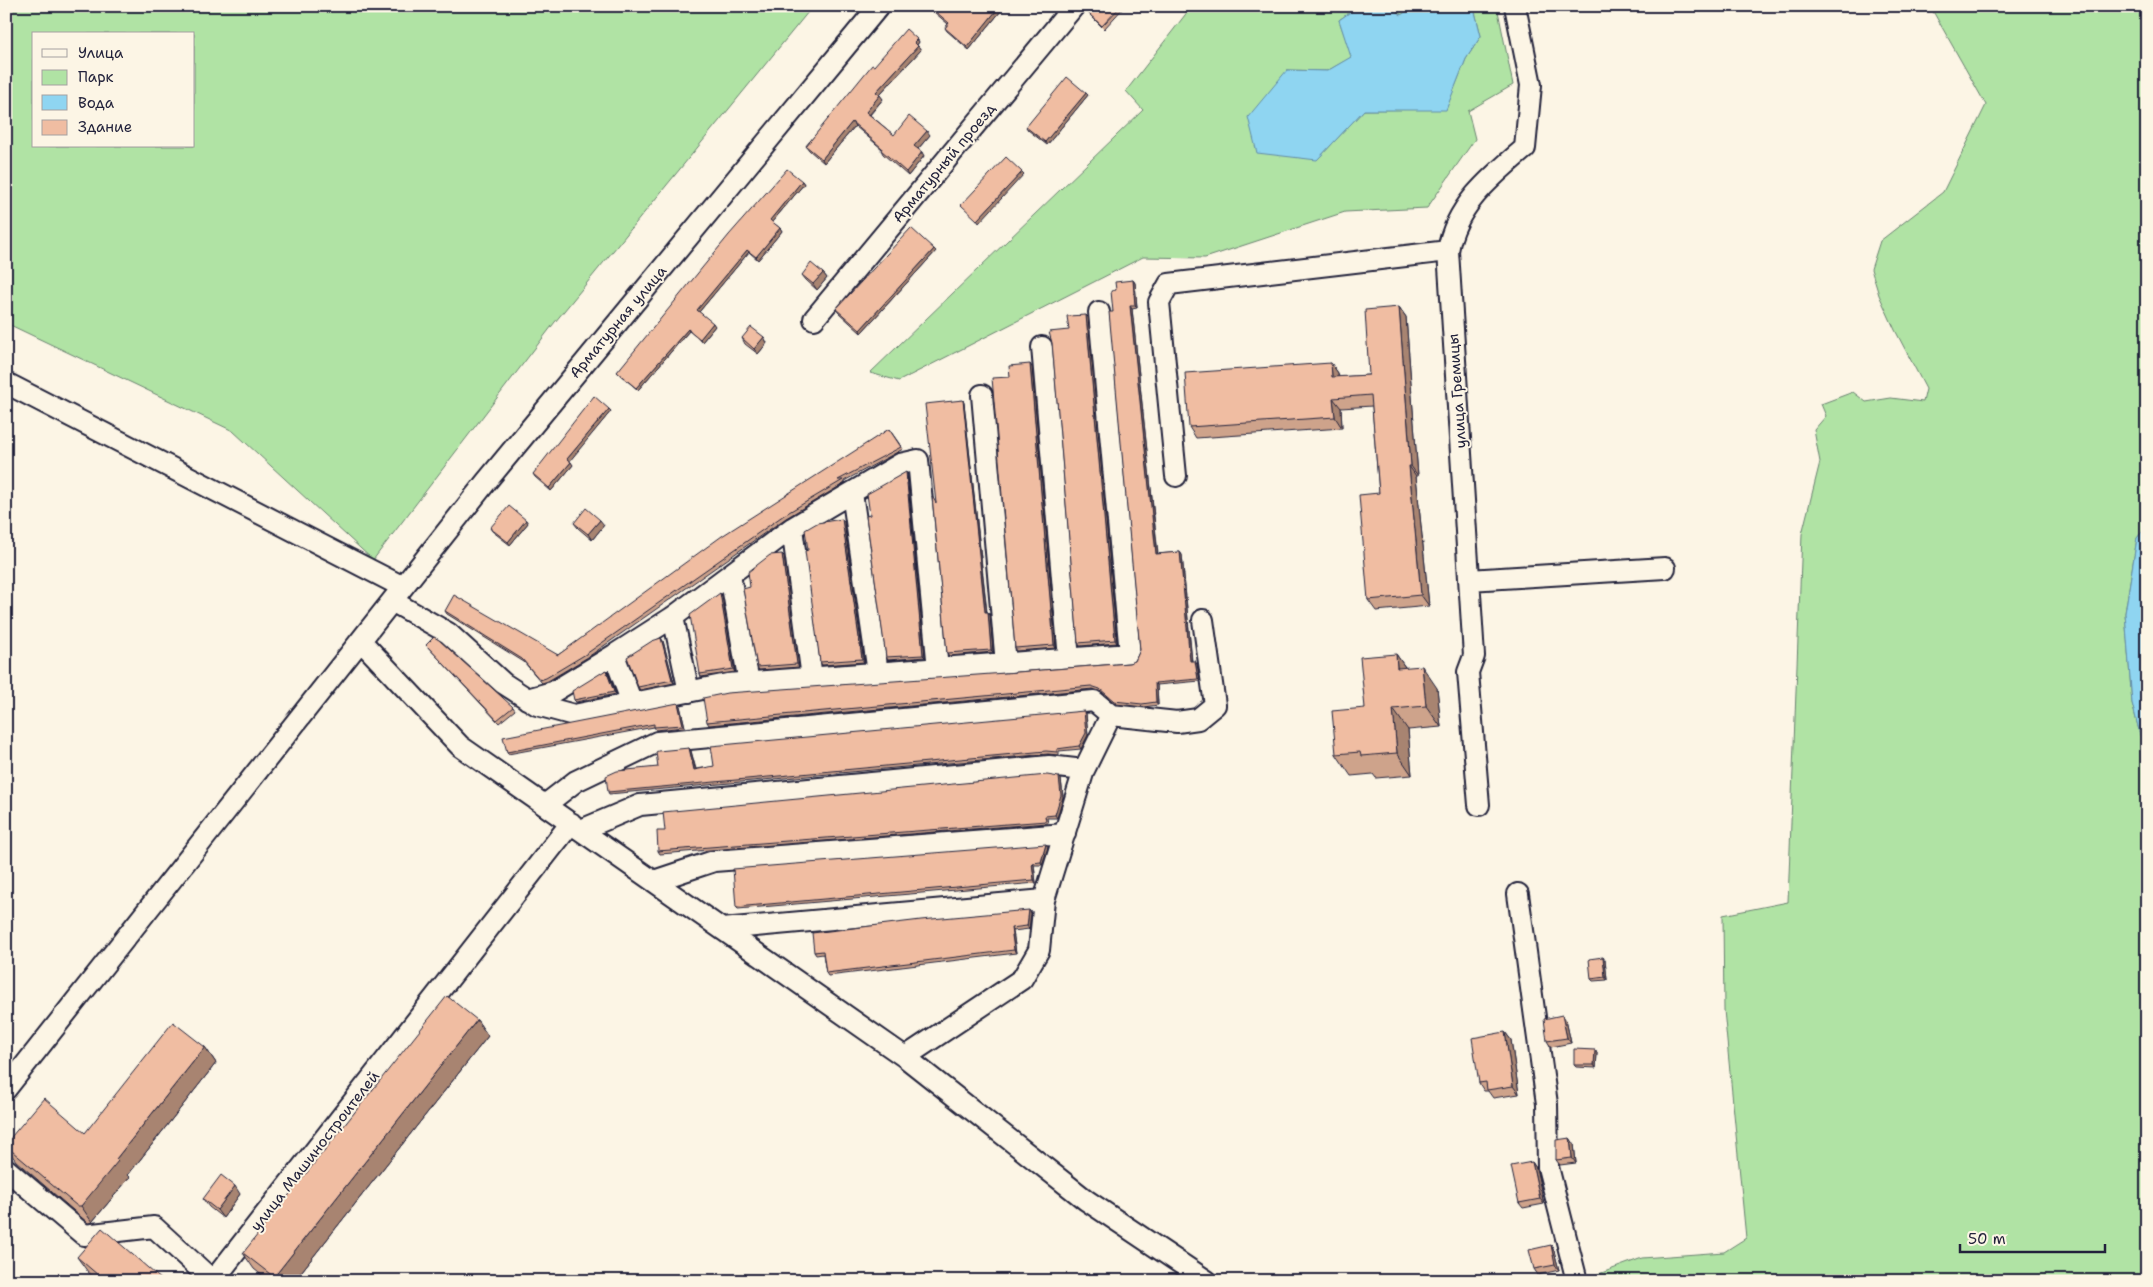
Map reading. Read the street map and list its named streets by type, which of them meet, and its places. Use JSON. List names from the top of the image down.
{
  "streets": {
    "street": [
      "Арматурный проезд",
      "Арматурная улица",
      "улица Гремицы",
      "улица Машиностроителей"
    ]
  },
  "legend": [
    "Улица",
    "Парк",
    "Вода",
    "Здание"
  ],
  "scale_bar": "50 m"
}
